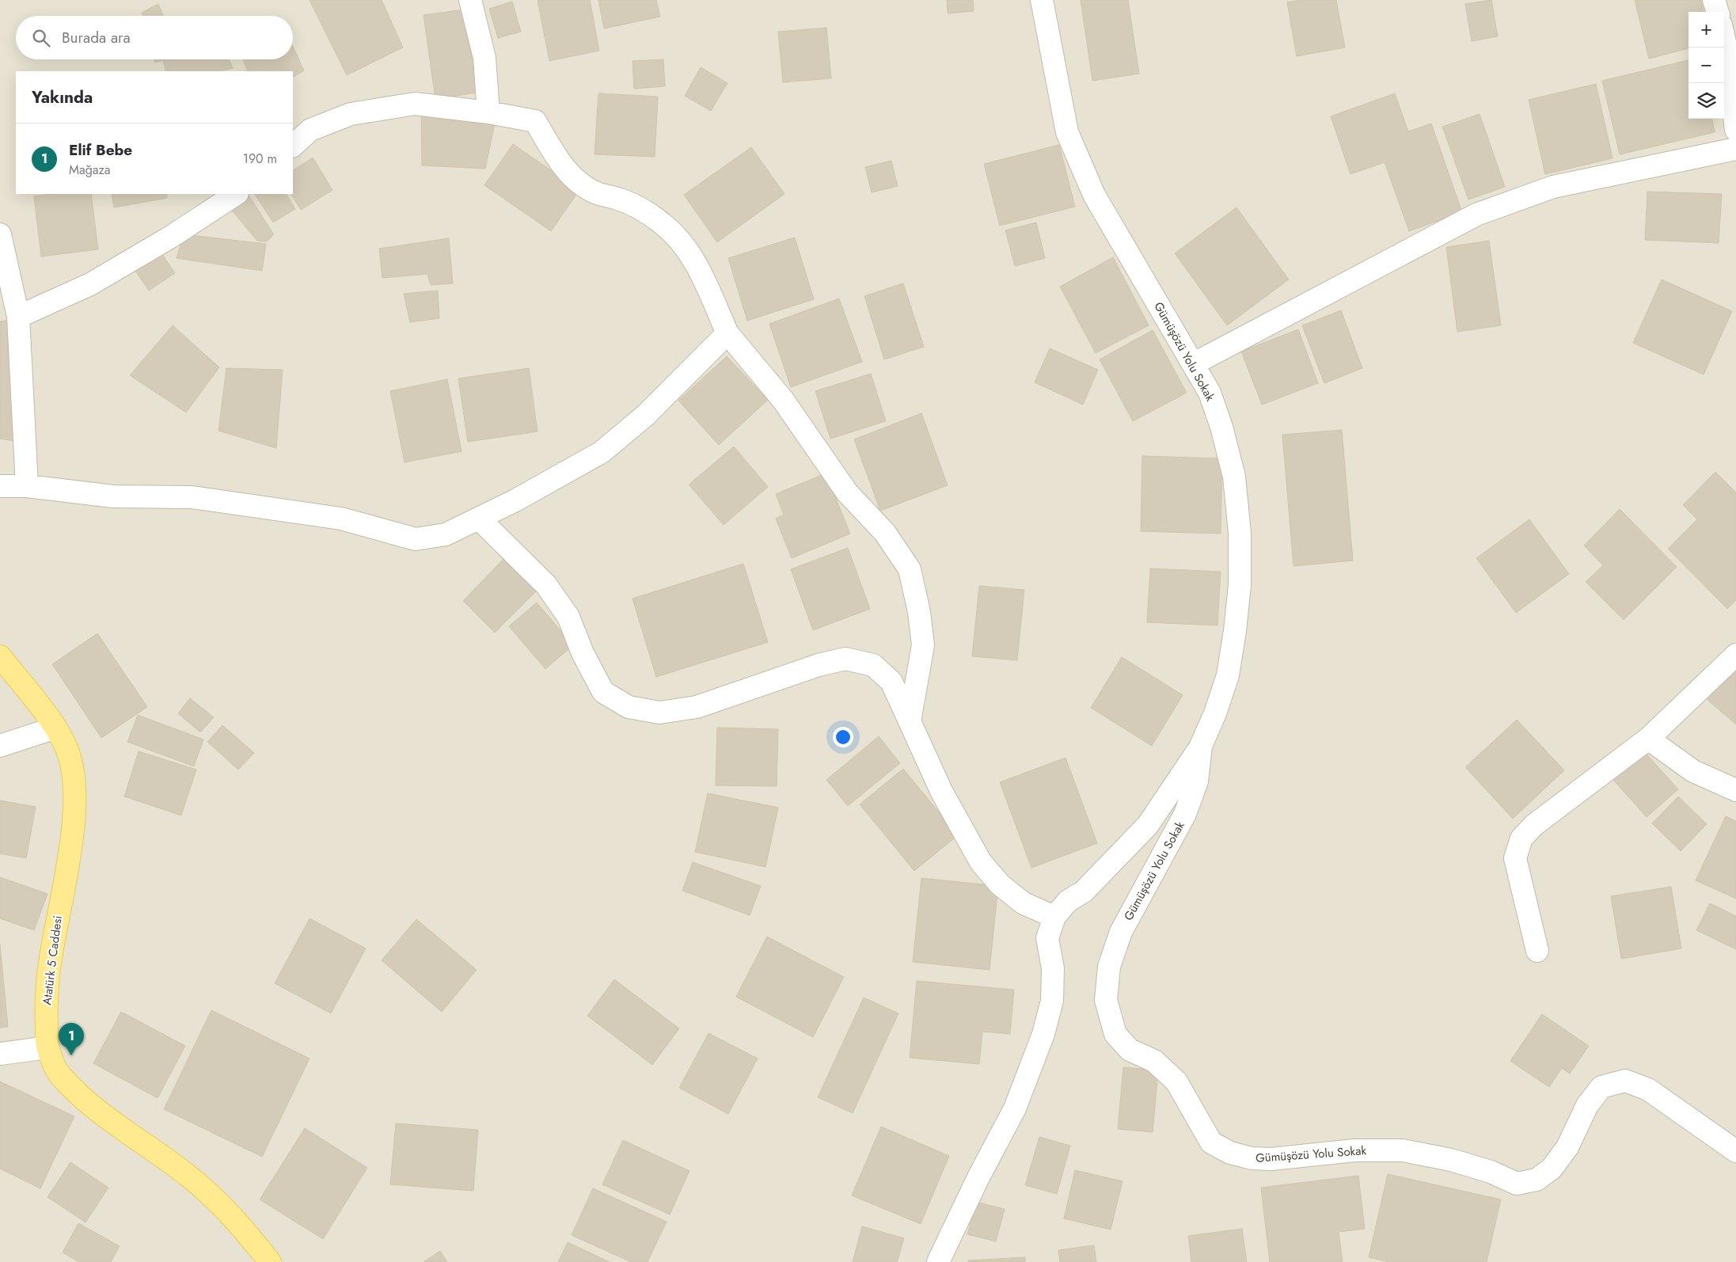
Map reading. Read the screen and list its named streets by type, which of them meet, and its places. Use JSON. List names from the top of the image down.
{
  "streets": {
    "main road": ["Atatürk 5 Caddesi"],
    "street": ["Gümüşözü Yolu Sokak"]
  },
  "page": {
    "map_buttons": ["+", "−"],
    "search": "Burada ara",
    "heading": "Yakında",
    "list": [
      {
        "mark": "1",
        "name": "Elif Bebe",
        "note": "Mağaza",
        "value": "190 m"
      }
    ],
    "pins": "1"
  }
}
